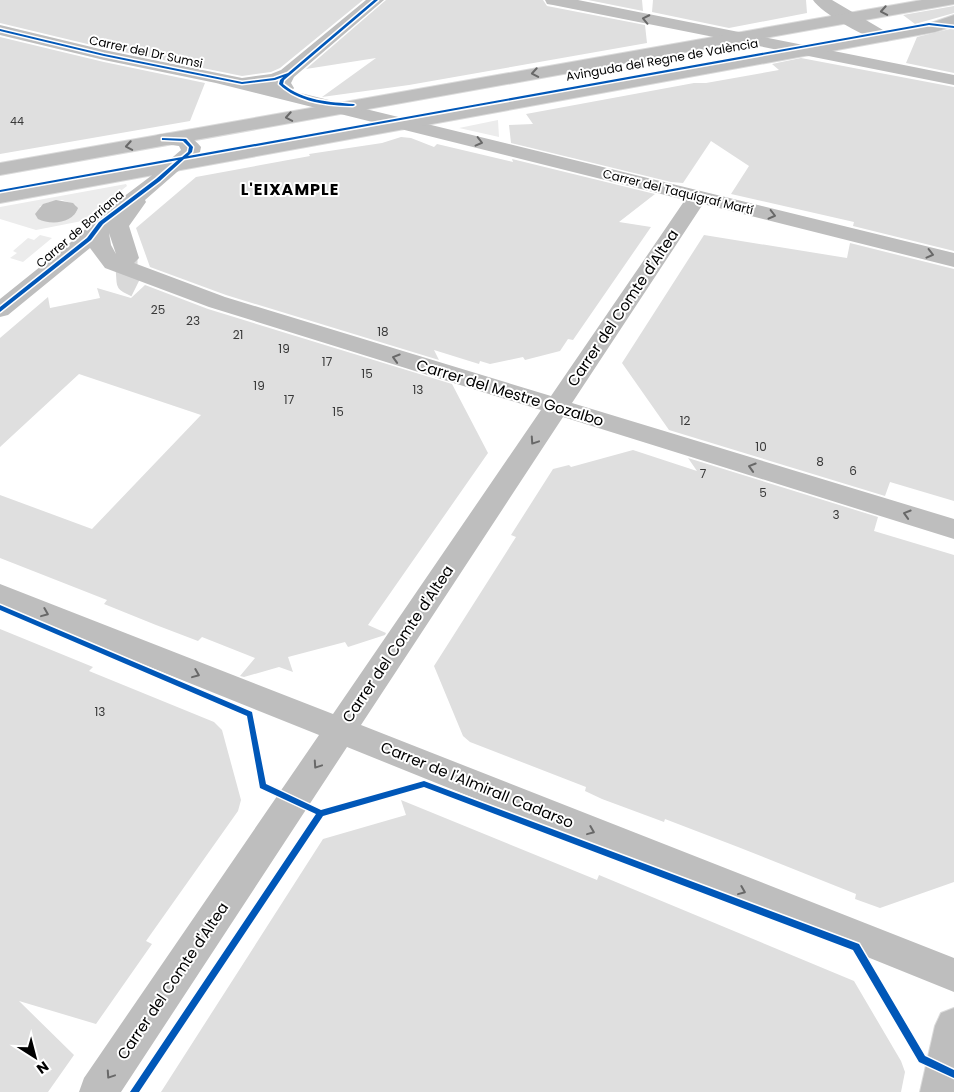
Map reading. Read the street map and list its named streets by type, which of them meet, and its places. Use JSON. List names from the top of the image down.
{
  "streets": {
    "street": [
      "Carrer del Dr Sumsi",
      "Avinguda del Regne de València",
      "Carrer del Taquígraf Martí",
      "Carrer de Borriana",
      "Carrer del Comte d'Altea",
      "Carrer del Mestre Gozalbo",
      "Carrer de l'Almirall Cadarso"
    ]
  },
  "crossings": [
    ["Carrer del Dr Sumsi", "Avinguda del Regne de València"],
    ["Avinguda del Regne de València", "Carrer del Taquígraf Martí"],
    ["Avinguda del Regne de València", "Carrer de Borriana"],
    ["Carrer del Taquígraf Martí", "Carrer del Comte d'Altea"],
    ["Carrer de Borriana", "Carrer del Mestre Gozalbo"],
    ["Carrer del Comte d'Altea", "Carrer del Mestre Gozalbo"],
    ["Carrer del Comte d'Altea", "Carrer de l'Almirall Cadarso"]
  ],
  "one_way": ["Carrer del Comte d'Altea", "Carrer del Mestre Gozalbo", "Carrer de l'Almirall Cadarso"],
  "districts": ["L'EIXAMPLE"],
  "house_numbers": [
    "44",
    "25",
    "23",
    "18",
    "21",
    "19",
    "17",
    "15",
    "19",
    "13",
    "17",
    "15",
    "12",
    "10",
    "8",
    "6",
    "7",
    "5",
    "3",
    "13"
  ],
  "north": "bottom right"
}
